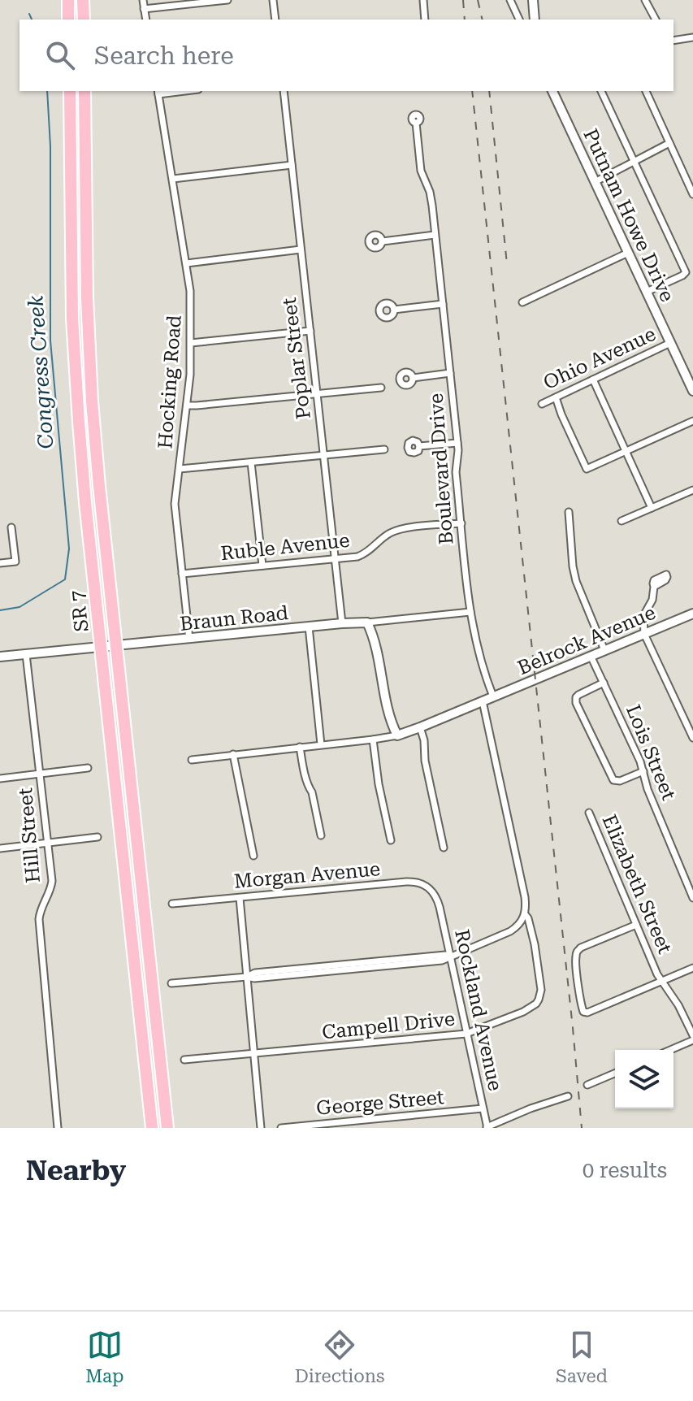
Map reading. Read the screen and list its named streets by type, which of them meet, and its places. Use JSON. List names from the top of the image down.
{
  "streets": {
    "highway": ["SR 7"],
    "street": [
      "Putnam Howe Drive",
      "Poplar Street",
      "Ohio Avenue",
      "Hocking Road",
      "Boulevard Drive",
      "Ruble Avenue",
      "Braun Road",
      "Belrock Avenue",
      "Lois Street",
      "Hill Street",
      "Morgan Avenue",
      "Elizabeth Street",
      "Rockland Avenue",
      "Campell Drive",
      "George Street"
    ]
  },
  "crossings": [
    ["Putnam Howe Drive", "Ohio Avenue"],
    ["Poplar Street", "Ruble Avenue"],
    ["Poplar Street", "Braun Road"],
    ["Hocking Road", "Ruble Avenue"],
    ["Hocking Road", "Braun Road"],
    ["Boulevard Drive", "Ruble Avenue"],
    ["Boulevard Drive", "Braun Road"],
    ["Boulevard Drive", "Belrock Avenue"],
    ["SR 7", "Braun Road"],
    ["Braun Road", "Hill Street"],
    ["Belrock Avenue", "Lois Street"],
    ["Morgan Avenue", "Rockland Avenue"],
    ["Rockland Avenue", "Campell Drive"],
    ["Rockland Avenue", "George Street"]
  ],
  "water": ["Congress Creek"],
  "page": {
    "search": "Search here",
    "heading": ["Nearby", "0 results"],
    "nav": ["Map", "Directions", "Saved"]
  }
}
